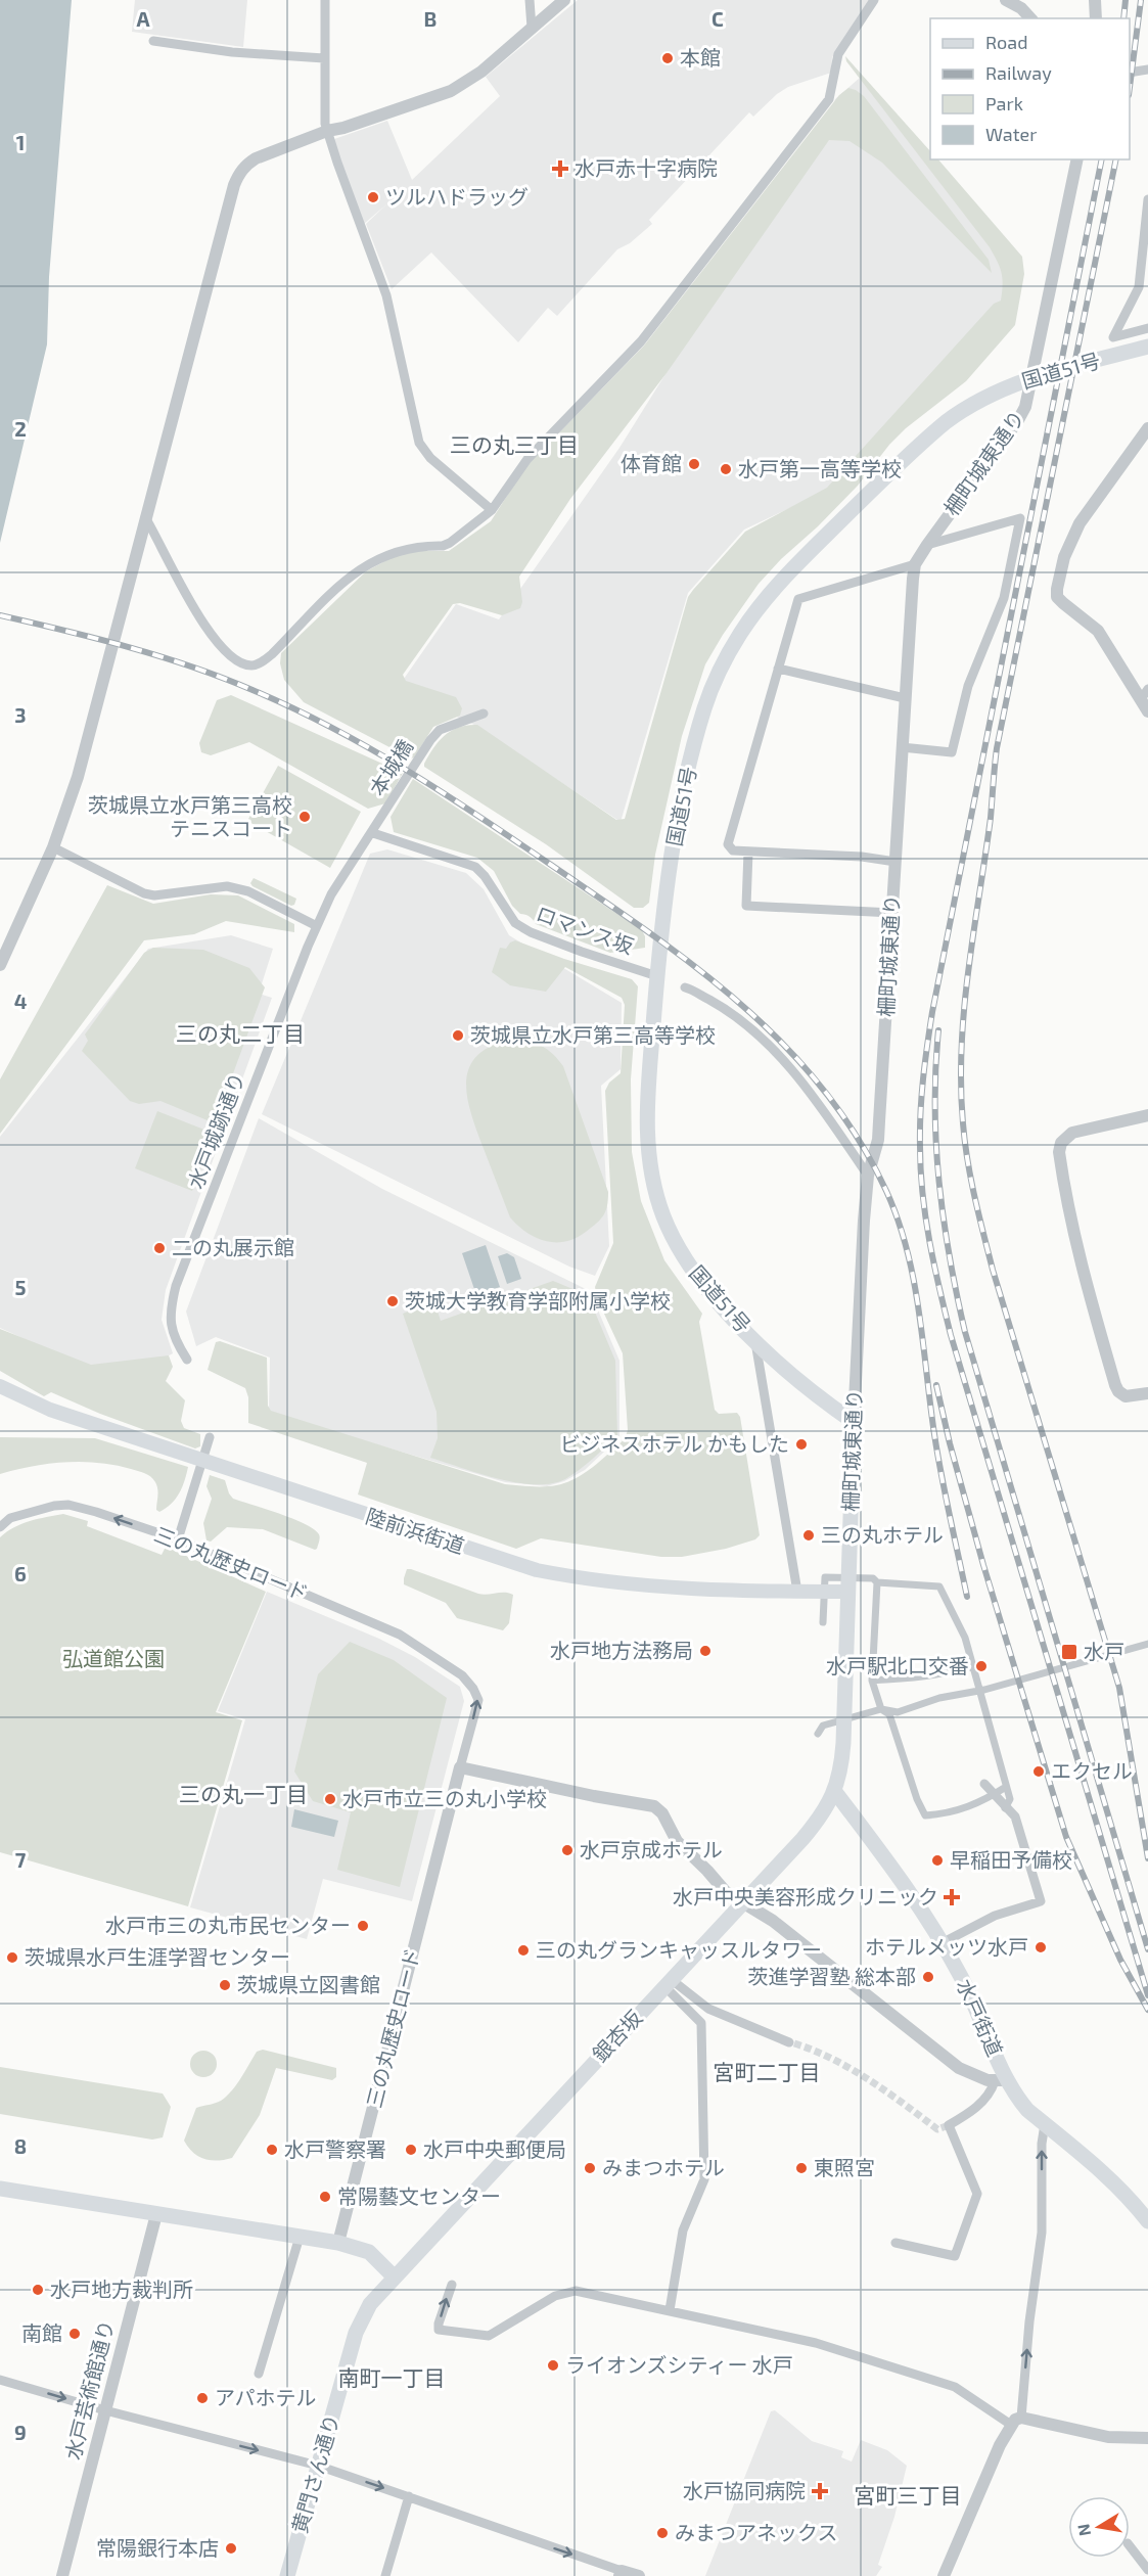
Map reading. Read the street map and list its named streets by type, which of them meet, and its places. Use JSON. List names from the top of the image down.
{
  "streets": {
    "main road": [
      "国道51号",
      "柵町城東通り",
      "陸前浜街道",
      "水戸街道",
      "銀杏坂",
      "黄門さん通り"
    ],
    "street": [
      "本城橋",
      "ロマンス坂",
      "水戸城跡通り",
      "三の丸歴史ロード",
      "水戸芸術館通り"
    ]
  },
  "crossings": [
    ["国道51号", "柵町城東通り"],
    ["国道51号", "ロマンス坂"],
    ["柵町城東通り", "陸前浜街道"],
    ["柵町城東通り", "水戸街道"],
    ["柵町城東通り", "銀杏坂"],
    ["本城橋", "ロマンス坂"],
    ["本城橋", "水戸城跡通り"],
    ["ロマンス坂", "水戸城跡通り"],
    ["水戸街道", "銀杏坂"],
    ["銀杏坂", "黄門さん通り"]
  ],
  "one_way": ["三の丸歴史ロード"],
  "districts": [
    "三の丸三丁目",
    "三の丸二丁目",
    "三の丸一丁目",
    "宮町二丁目",
    "南町一丁目",
    "宮町三丁目"
  ],
  "parks": ["弘道館公園"],
  "places": {
    "other": [
      "本館",
      "ツルハドラッグ",
      "体育館",
      "水戸第一高等学校",
      "茨城県立水戸第三高校 テニスコート",
      "茨城県立水戸第三高等学校",
      "二の丸展示館",
      "茨城大学教育学部附属小学校",
      "ビジネスホテル かもした",
      "三の丸ホテル",
      "水戸地方法務局",
      "水戸駅北口交番",
      "エクセル",
      "水戸市立三の丸小学校",
      "水戸京成ホテル",
      "早稲田予備校",
      "水戸市三の丸市民センター",
      "ホテルメッツ水戸",
      "三の丸グランキャッスルタワー",
      "茨城県水戸生涯学習センター",
      "茨進学習塾 総本部",
      "茨城県立図書館",
      "水戸警察署",
      "水戸中央郵便局",
      "みまつホテル",
      "東照宮",
      "常陽藝文センター",
      "水戸地方裁判所",
      "南館",
      "ライオンズシティー 水戸",
      "アパホテル",
      "みまつアネックス",
      "常陽銀行本店"
    ],
    "health": ["水戸赤十字病院", "水戸中央美容形成クリニック", "水戸協同病院"],
    "transit": ["水戸"]
  },
  "legend": [
    "Road",
    "Railway",
    "Park",
    "Water"
  ],
  "north": "left",
  "grid": {
    "columns": ["A", "B", "C"],
    "rows": [
      "1",
      "2",
      "3",
      "4",
      "5",
      "6",
      "7",
      "8",
      "9"
    ]
  }
}
